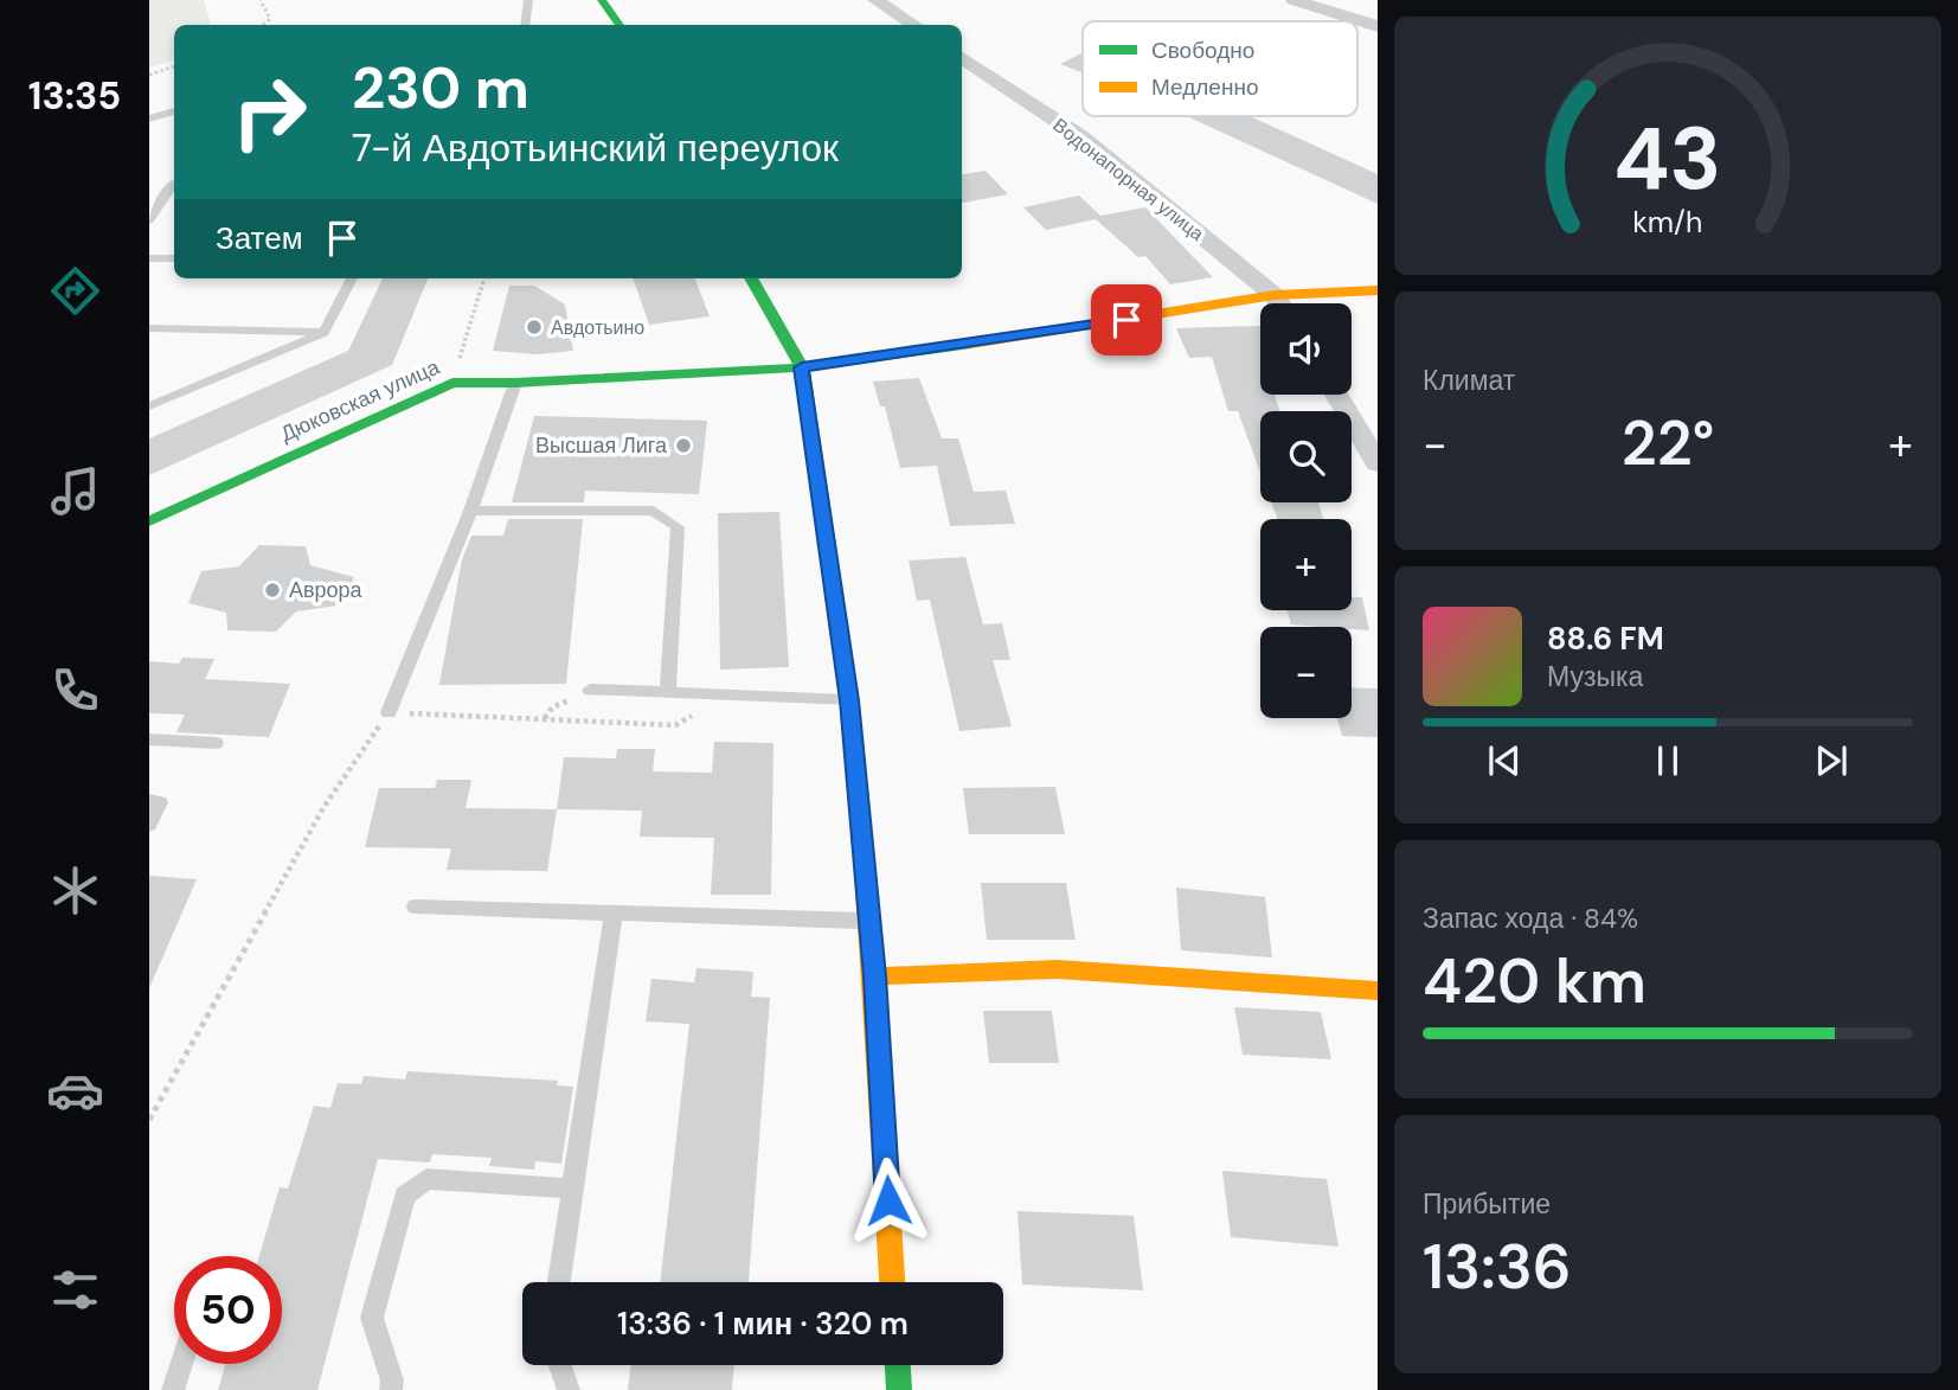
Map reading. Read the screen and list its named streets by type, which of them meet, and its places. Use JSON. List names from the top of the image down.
{
  "streets": {
    "street": ["Водонапорная улица", "Дюковская улица"]
  },
  "crossings": [
    ["Водонапорная улица", "Дюковская улица"]
  ],
  "places": ["Авдотьино", "Высшая Лига", "Аврора"],
  "legend": ["Свободно", "Медленно"],
  "page": {
    "tabs": "13:35",
    "turn": ["230 m", "7-й Авдотьинский переулок"],
    "then": "Затем",
    "tile": [
      "Климат",
      ["Запас хода · 84%", "420 km"],
      ["Прибытие", "13:36"]
    ],
    "map_buttons": ["+", "−"],
    "heat": ["−", "22°", "+"],
    "song": ["88.6 FM", "Музыка"],
    "limit": "50",
    "trip": "13:36 · 1 мин · 320 m",
    "gauge": ["43", "km/h"]
  }
}
